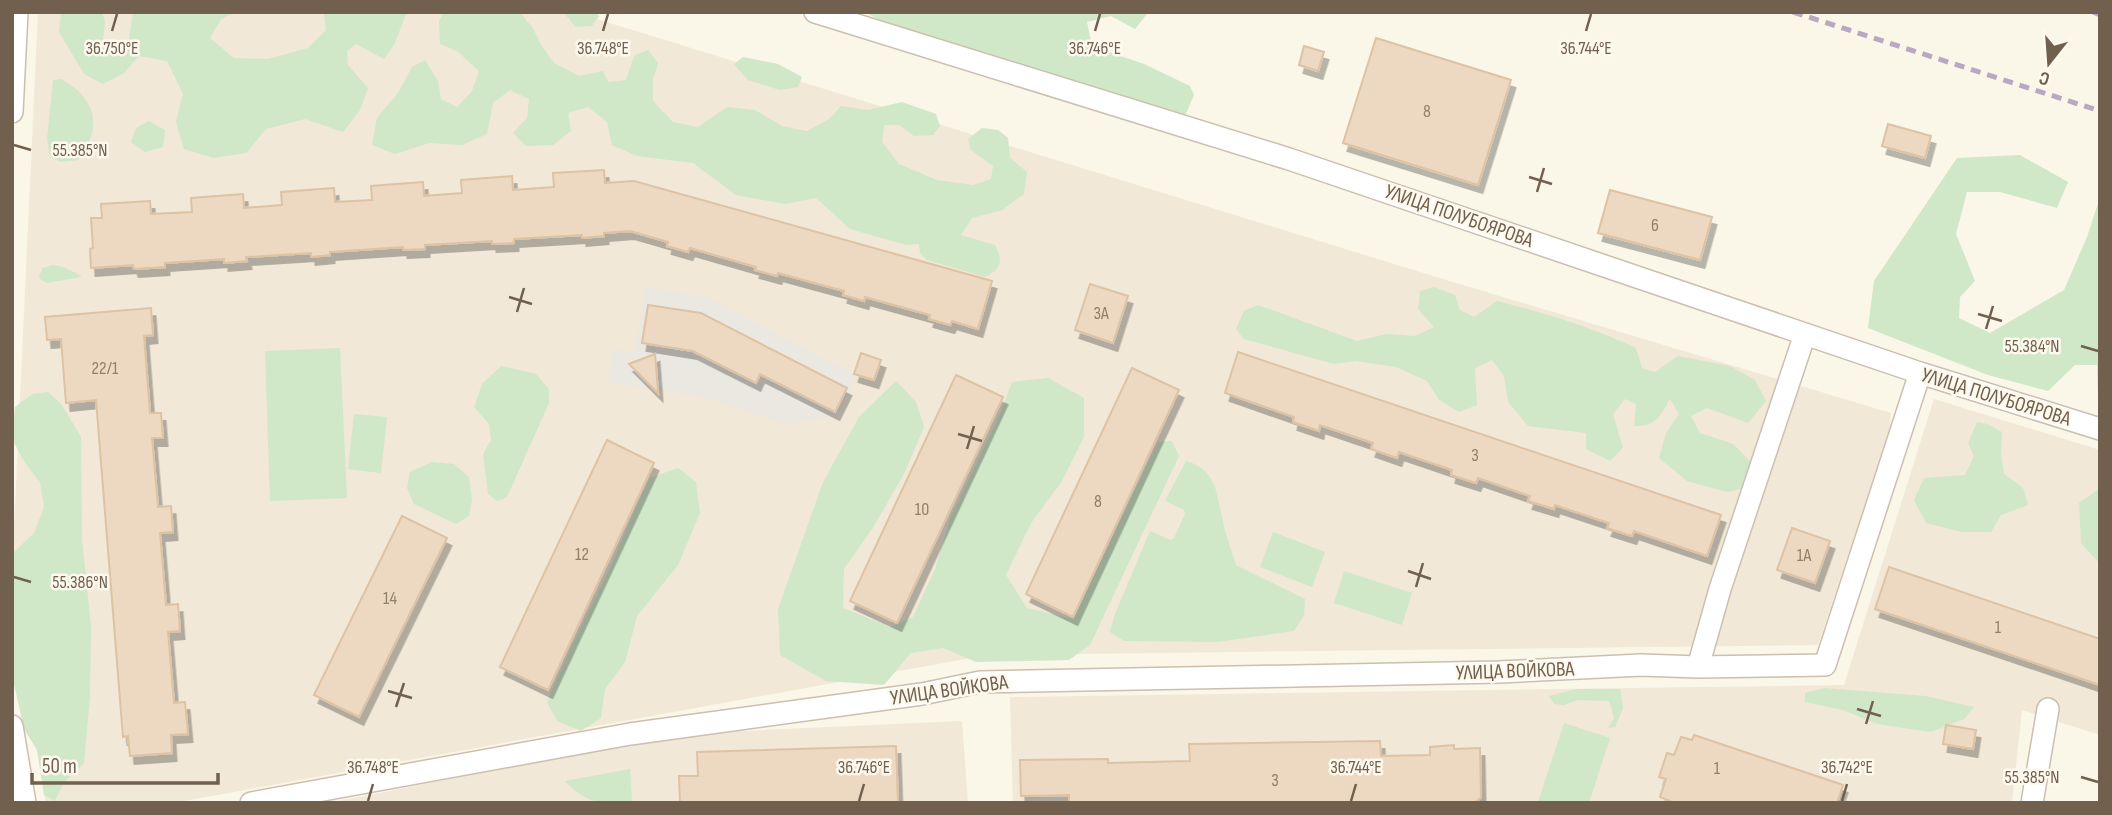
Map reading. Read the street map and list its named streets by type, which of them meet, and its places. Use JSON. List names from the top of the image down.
{
  "streets": {
    "street": ["УЛИЦА ПОЛУБОЯРОВА", "УЛИЦА ВОЙКОВА"]
  },
  "crossings": [
    ["УЛИЦА ПОЛУБОЯРОВА", "УЛИЦА ВОЙКОВА"]
  ],
  "house_numbers": [
    "8",
    "6",
    "3А",
    "22/1",
    "3",
    "8",
    "10",
    "12",
    "1А",
    "14",
    "1",
    "1",
    "3"
  ],
  "scale_bar": "50 m",
  "north": "bottom",
  "coordinates": [
    "36.750°E",
    "36.748°E",
    "36.746°E",
    "36.744°E",
    "55.385°N",
    "55.384°N",
    "55.386°N",
    "36.742°E"
  ]
}
